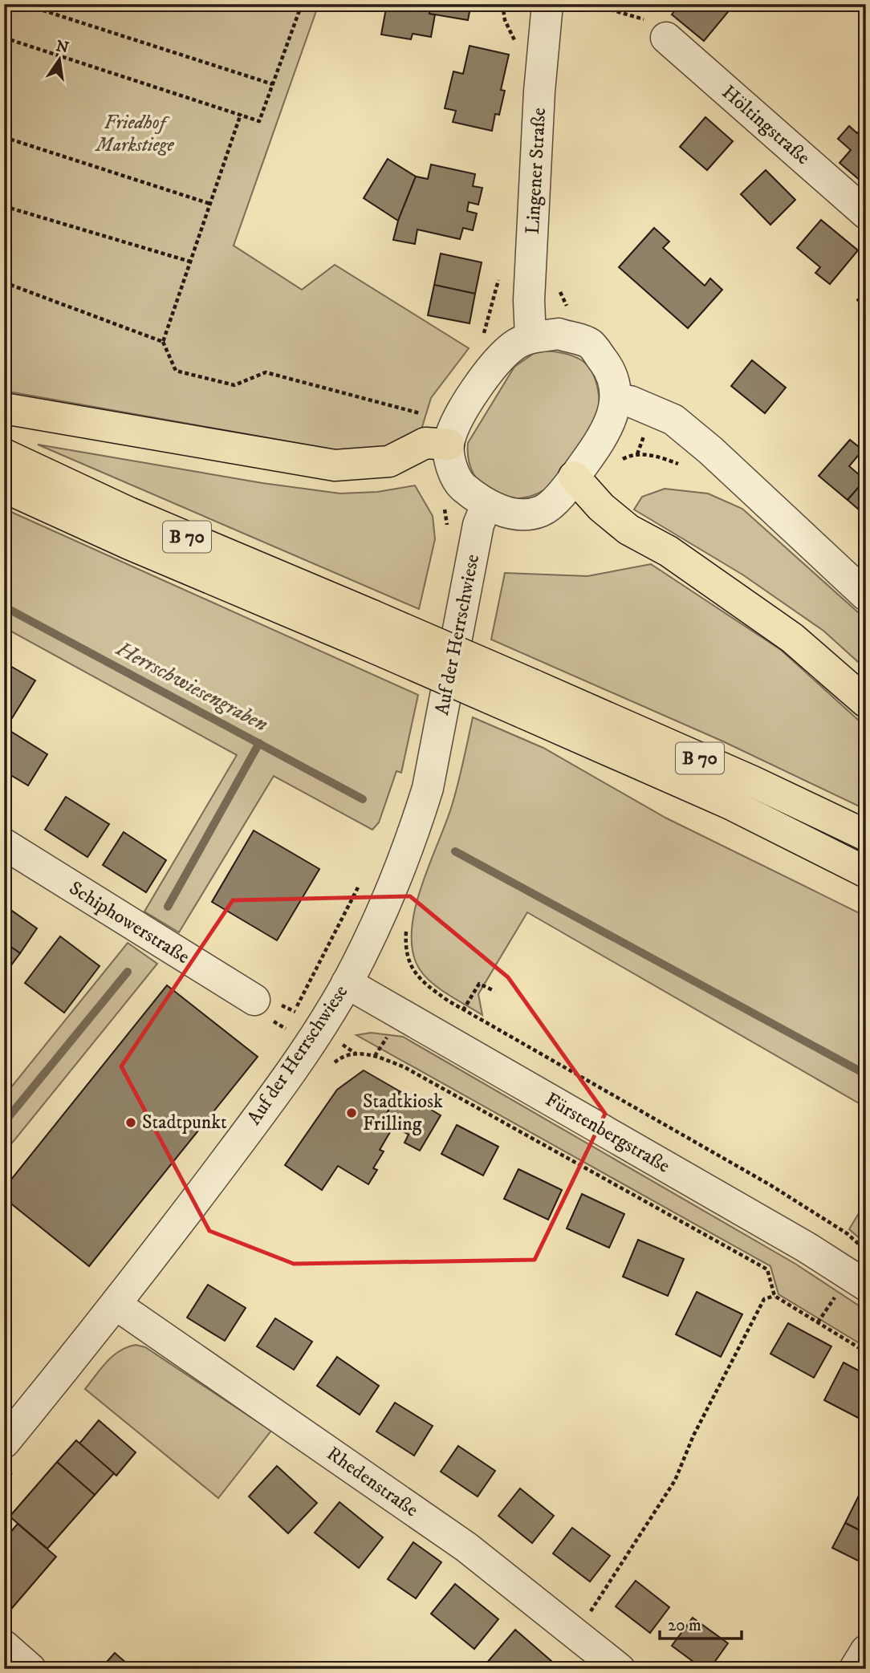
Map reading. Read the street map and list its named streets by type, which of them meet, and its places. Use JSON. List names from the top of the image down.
{
  "streets": {
    "highway": ["B 70"],
    "street": [
      "Höltingstraße",
      "Lingener Straße",
      "Auf der Herrschwiese",
      "Schiphowerstraße",
      "Fürstenbergstraße",
      "Rhedenstraße"
    ]
  },
  "crossings": [
    ["Lingener Straße", "Auf der Herrschwiese"],
    ["Auf der Herrschwiese", "Fürstenbergstraße"],
    ["Auf der Herrschwiese", "Rhedenstraße"]
  ],
  "water": ["Herrschwiesengraben"],
  "parks": ["Friedhof Markstiege"],
  "places": ["Stadtkiosk Frilling", "Stadtpunkt"],
  "scale_bar": "20 m",
  "north": "top"
}
